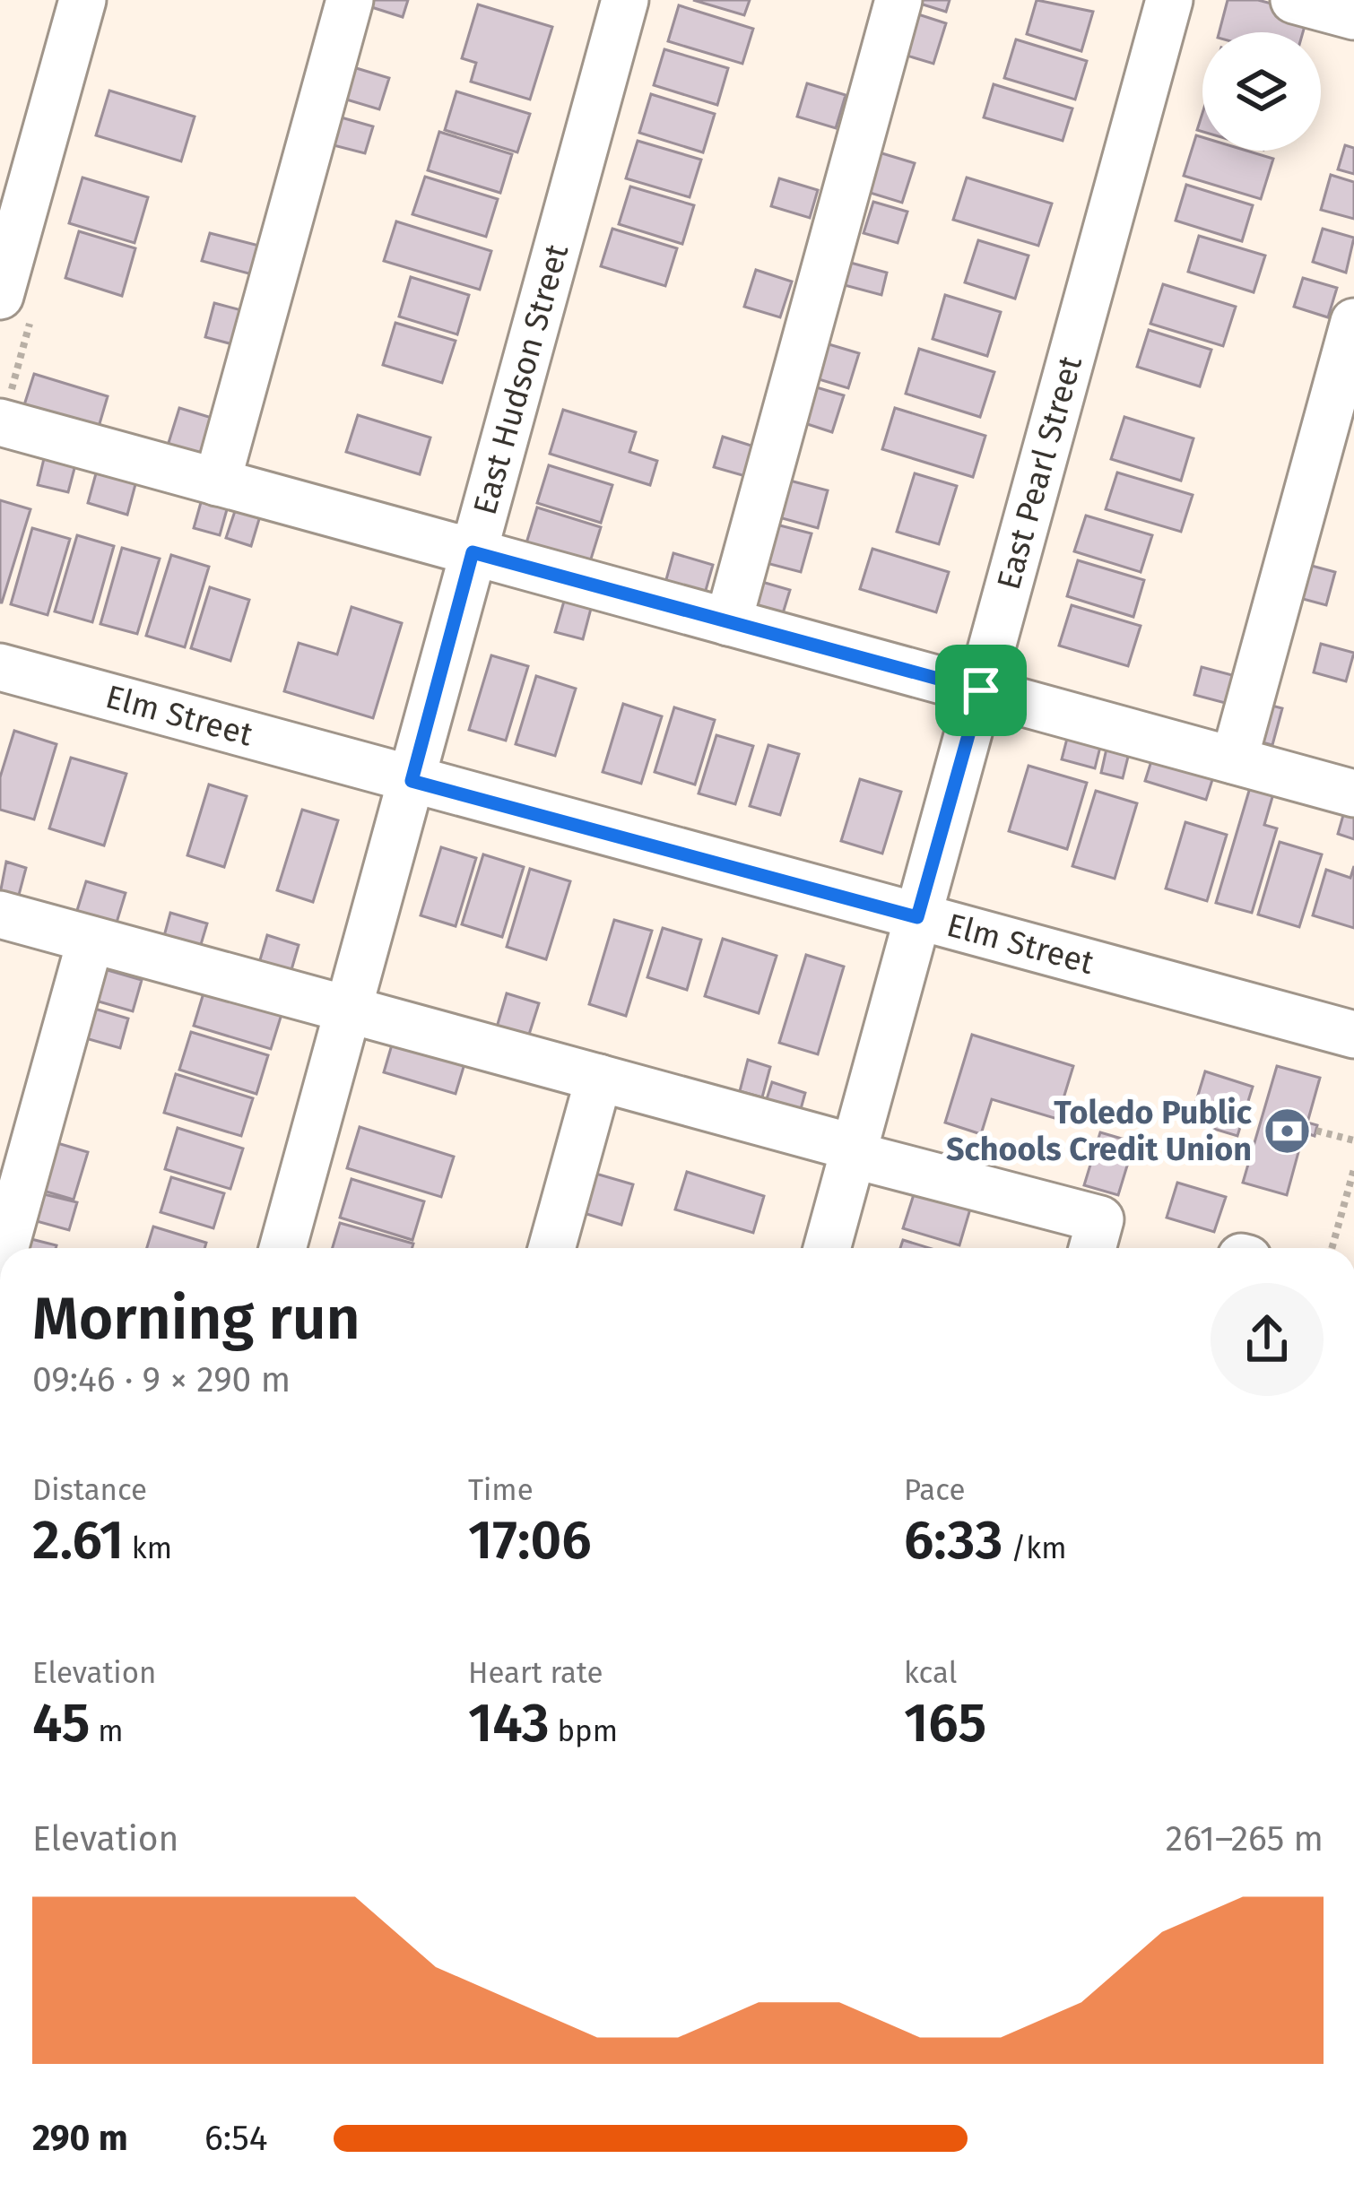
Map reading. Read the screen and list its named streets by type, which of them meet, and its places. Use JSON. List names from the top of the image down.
{
  "streets": {
    "street": ["East Hudson Street", "East Pearl Street", "Elm Street"]
  },
  "crossings": [
    ["East Hudson Street", "Elm Street"],
    ["East Pearl Street", "Elm Street"]
  ],
  "places": {
    "bank": ["Toledo Public Schools Credit Union"]
  },
  "page": {
    "heading": ["Morning run", "09:46 · 9 × 290 m"],
    "stats": [
      ["Distance", "2.61 km"],
      ["Time", "17:06"],
      ["Pace", "6:33 /km"],
      ["Elevation", "45 m"],
      ["Heart rate", "143 bpm"],
      ["kcal", "165"]
    ],
    "chart": ["Elevation", "261–265 m"],
    "list": [
      {
        "name": "290 m",
        "note": "6:54"
      }
    ]
  }
}
